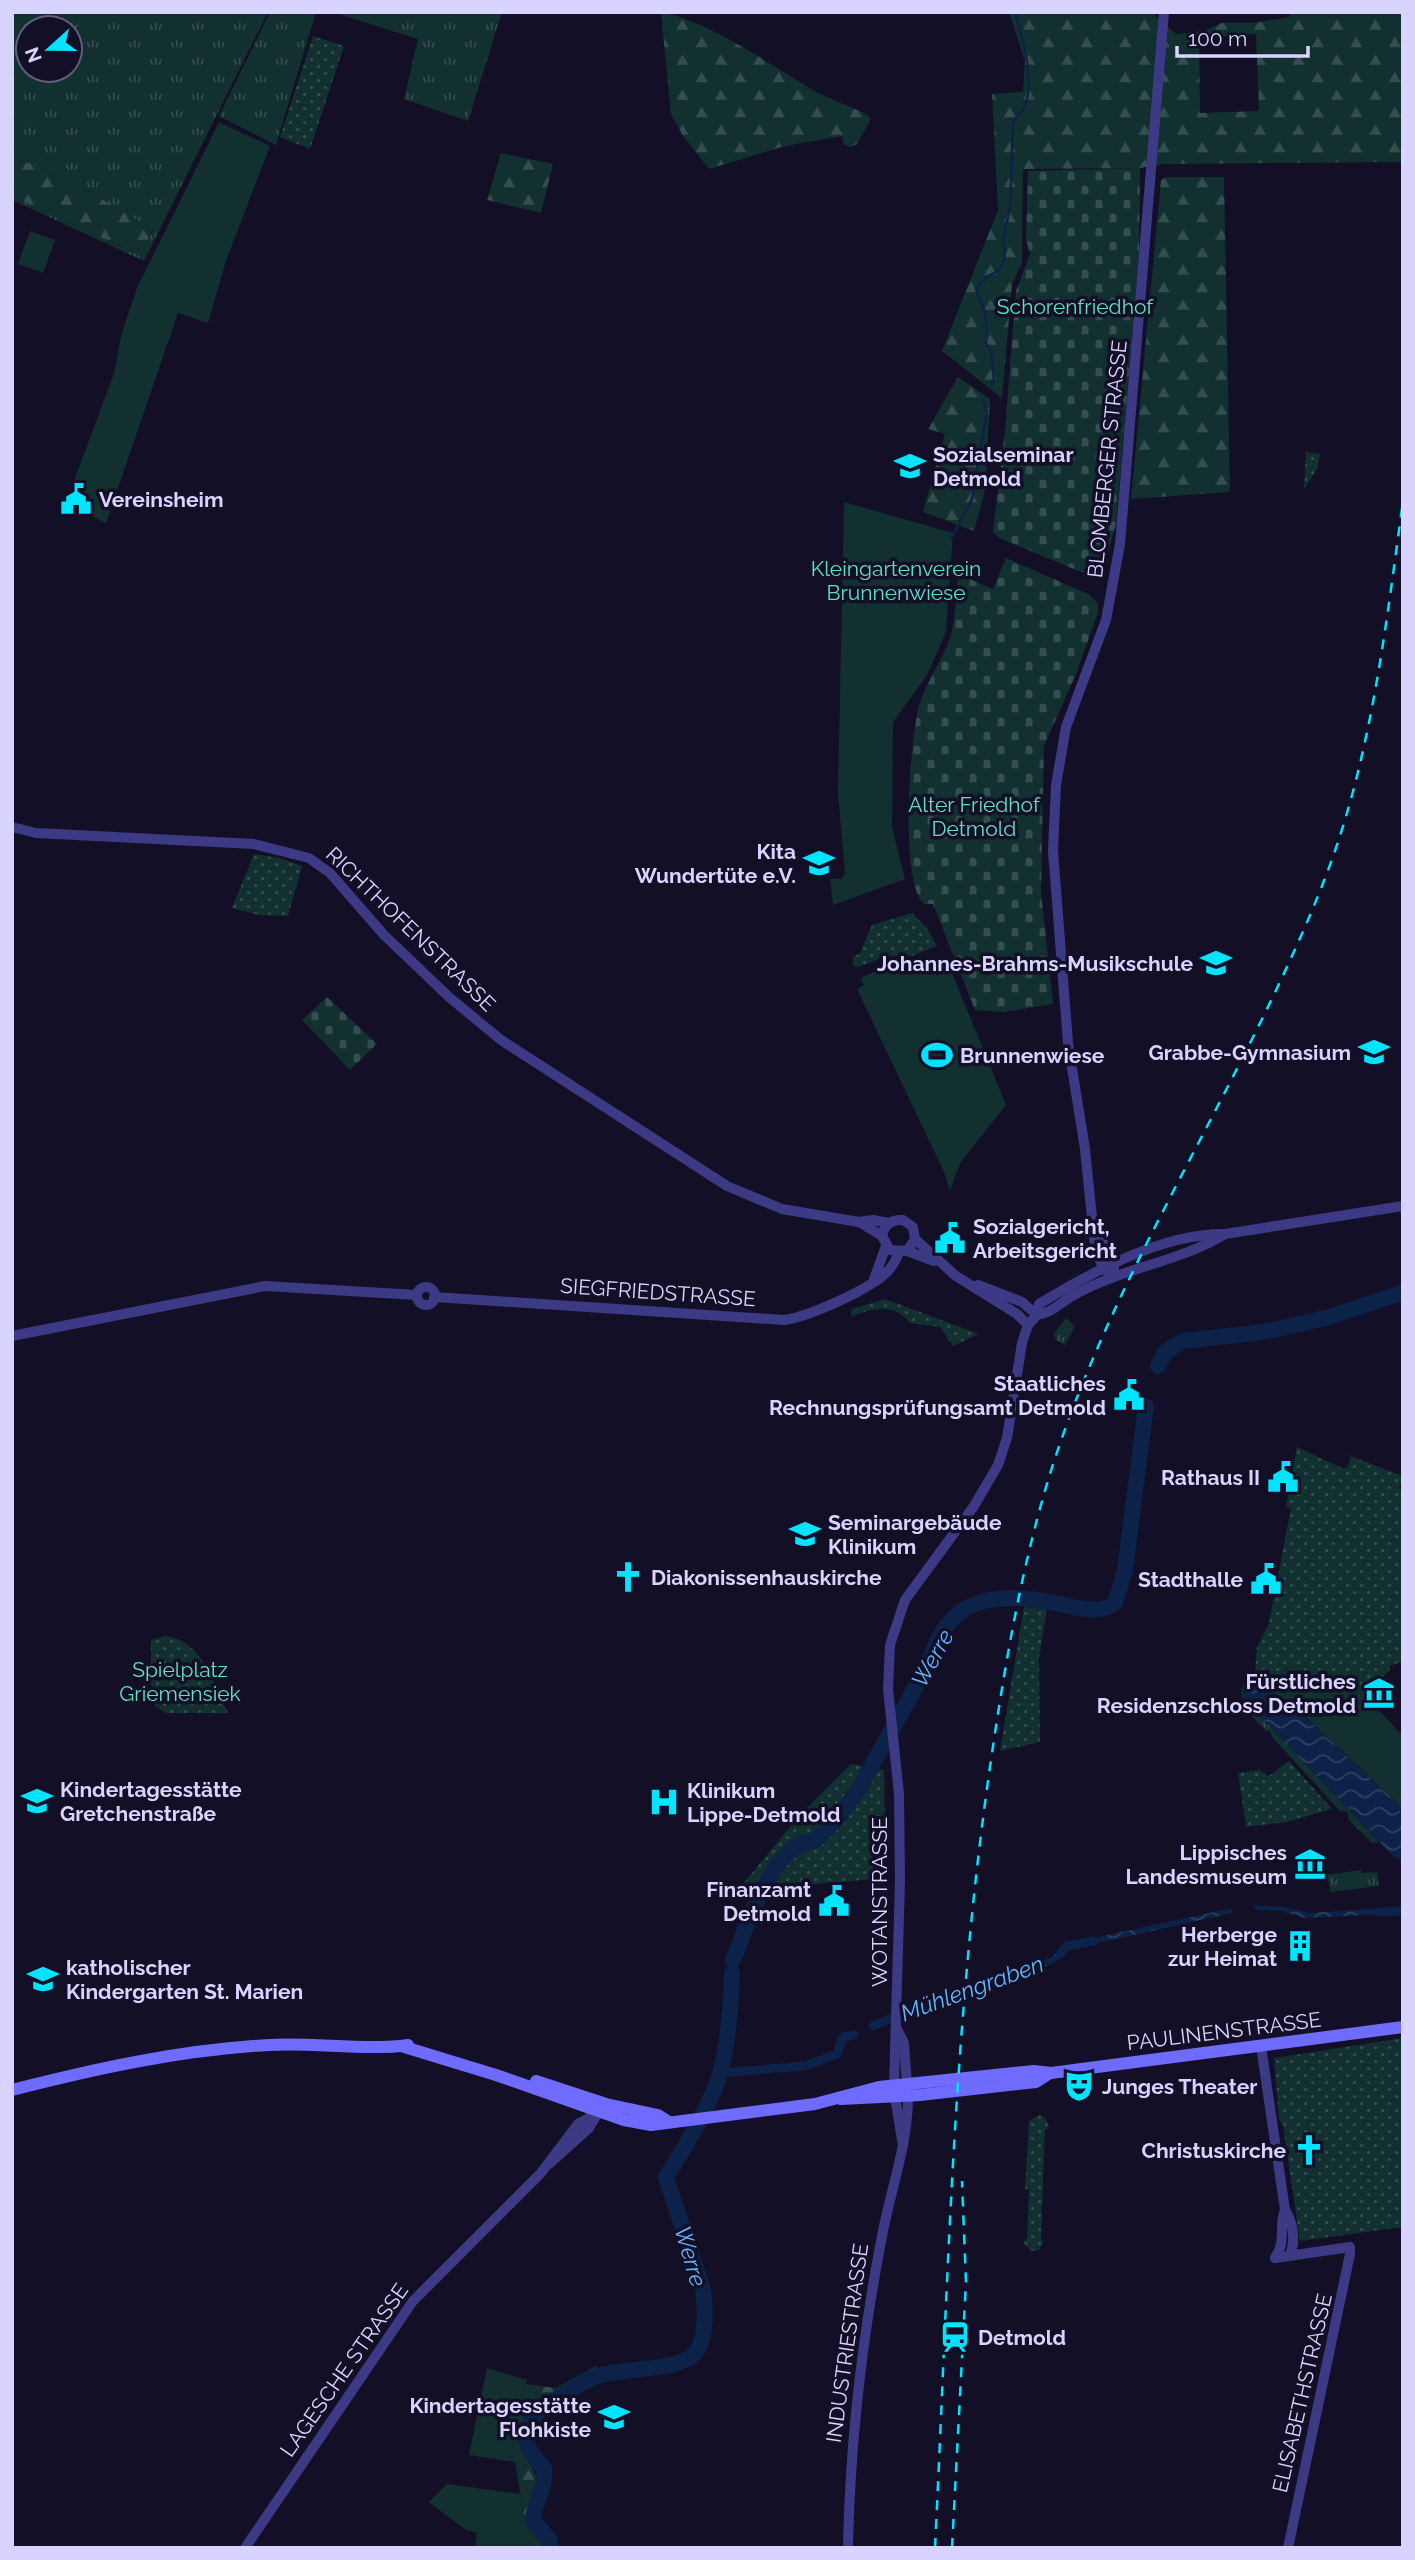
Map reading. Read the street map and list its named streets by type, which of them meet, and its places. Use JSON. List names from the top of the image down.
{
  "streets": {
    "main road": ["PAULINENSTRASSE"],
    "street": [
      "BLOMBERGER STRASSE",
      "RICHTHOFENSTRASSE",
      "SIEGFRIEDSTRASSE",
      "WOTANSTRASSE",
      "INDUSTRIESTRASSE",
      "LAGESCHE STRASSE",
      "ELISABETHSTRASSE"
    ]
  },
  "crossings": [
    ["RICHTHOFENSTRASSE", "SIEGFRIEDSTRASSE"],
    ["WOTANSTRASSE", "PAULINENSTRASSE"],
    ["WOTANSTRASSE", "INDUSTRIESTRASSE"],
    ["PAULINENSTRASSE", "INDUSTRIESTRASSE"],
    ["PAULINENSTRASSE", "LAGESCHE STRASSE"]
  ],
  "water": ["Werre", "Mühlengraben"],
  "parks": [
    "Schorenfriedhof",
    "Kleingartenverein Brunnenwiese",
    "Alter Friedhof Detmold",
    "Spielplatz Griemensiek"
  ],
  "places": {
    "school or university": [
      "Sozialseminar Detmold",
      "Kita Wundertüte e.V.",
      "Johannes-Brahms-Musikschule",
      "Grabbe-Gymnasium",
      "Seminargebäude Klinikum",
      "Kindertagesstätte Gretchenstraße",
      "katholischer Kindergarten St. Marien",
      "Kindertagesstätte Flohkiste"
    ],
    "public building": [
      "Vereinsheim",
      "Sozialgericht, Arbeitsgericht",
      "Staatliches Rechnungsprüfungsamt Detmold",
      "Rathaus II",
      "Stadthalle",
      "Finanzamt Detmold"
    ],
    "sports": ["Brunnenwiese"],
    "church": ["Diakonissenhauskirche", "Christuskirche"],
    "museum": ["Fürstliches Residenzschloss Detmold", "Lippisches Landesmuseum"],
    "hospital": ["Klinikum Lippe-Detmold"],
    "building": ["Herberge zur Heimat"],
    "theatre": ["Junges Theater"],
    "station": ["Detmold"]
  },
  "scale_bar": "100 m",
  "north": "left"
}
